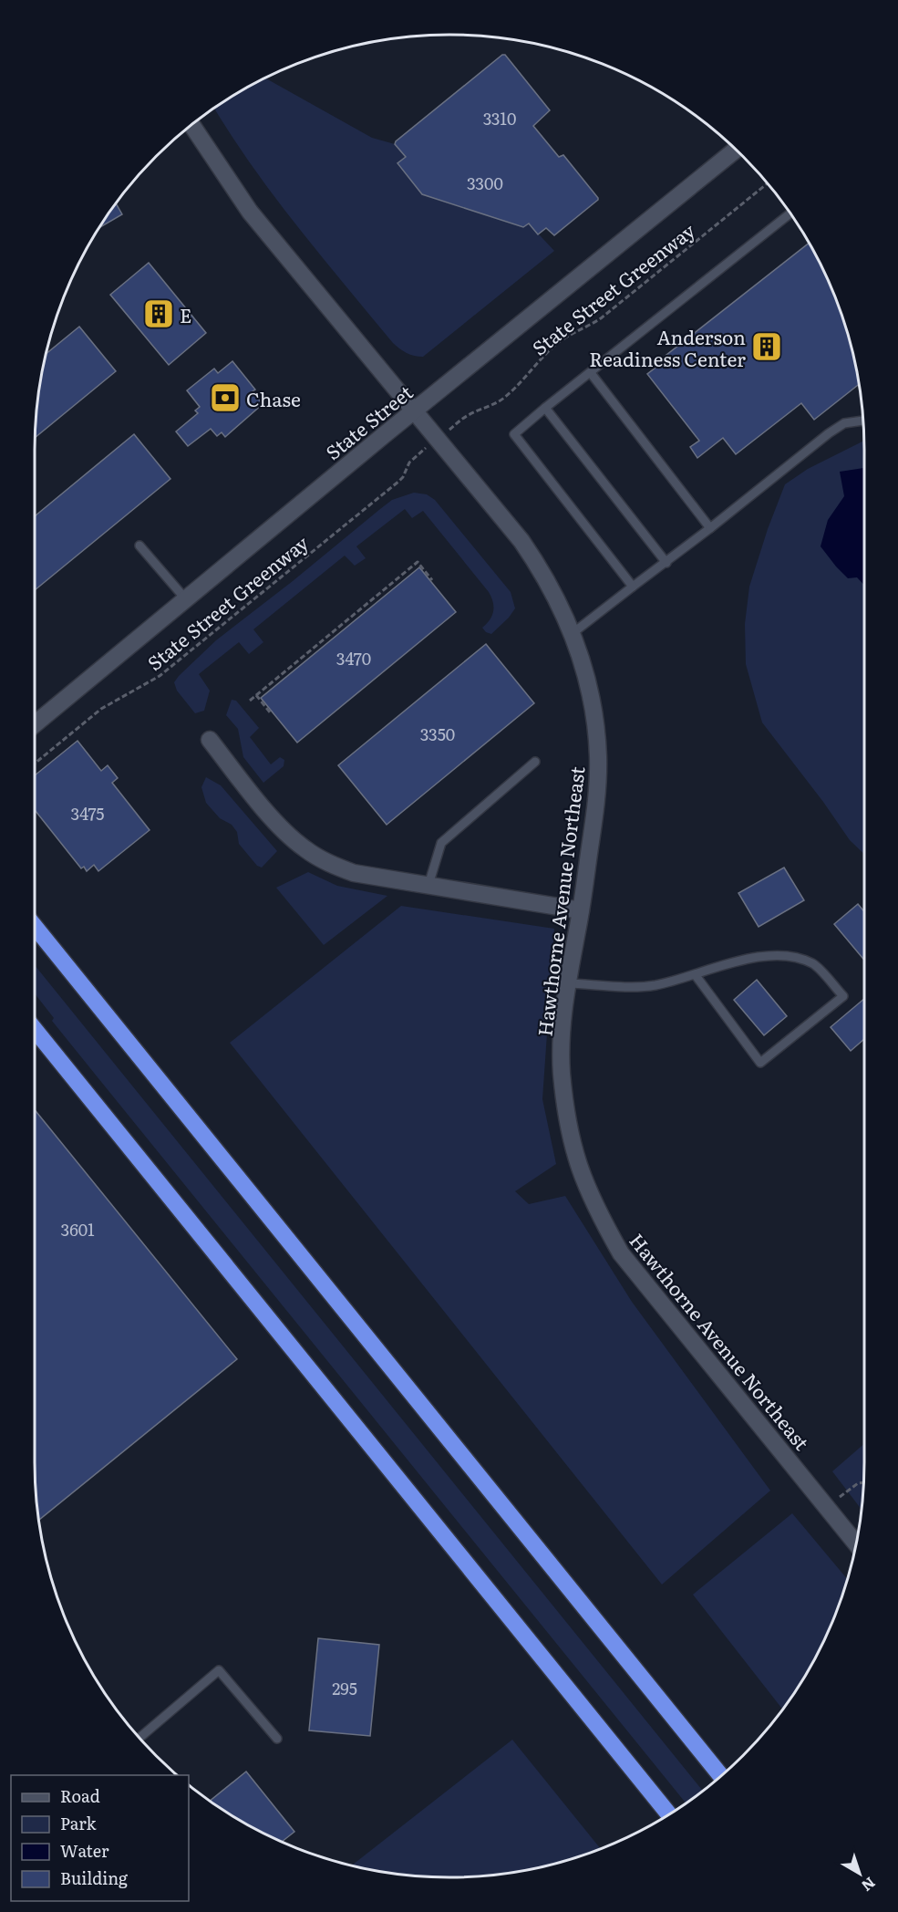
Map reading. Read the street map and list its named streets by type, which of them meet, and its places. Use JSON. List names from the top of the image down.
{
  "streets": {
    "main road": ["State Street", "Hawthorne Avenue Northeast"],
    "path": ["State Street Greenway"]
  },
  "crossings": [
    ["State Street", "Hawthorne Avenue Northeast"]
  ],
  "places": {
    "building": ["E", "Anderson Readiness Center"],
    "bank": ["Chase"]
  },
  "house_numbers": [
    "3310",
    "3300",
    "3470",
    "3350",
    "3475",
    "3601",
    "295"
  ],
  "legend": [
    "Road",
    "Park",
    "Water",
    "Building"
  ],
  "north": "bottom right"
}
